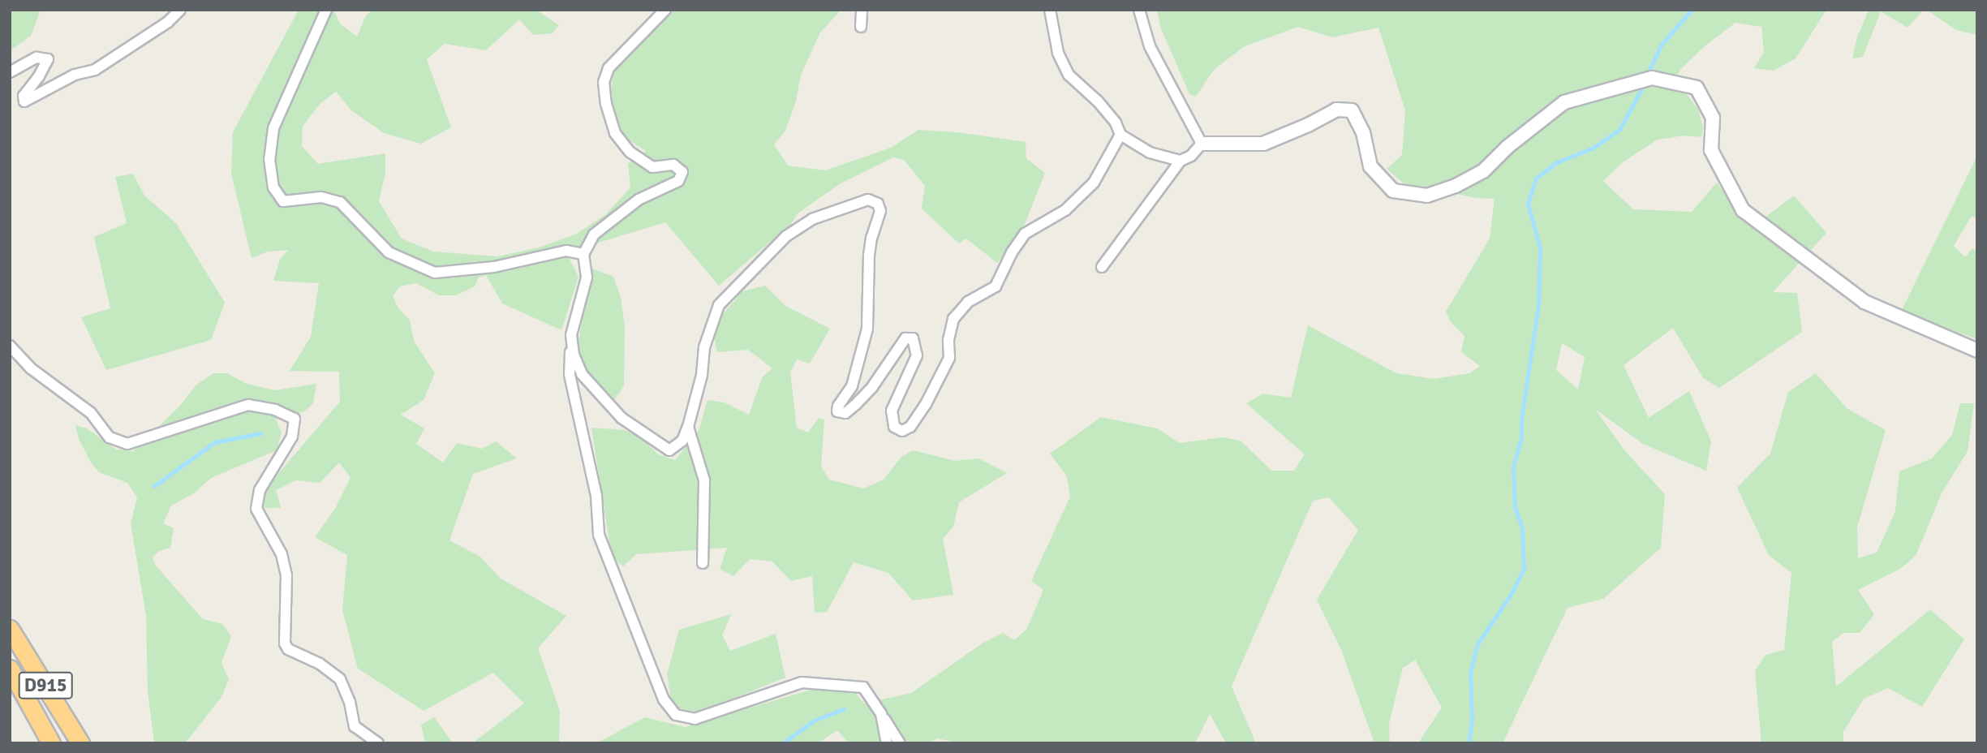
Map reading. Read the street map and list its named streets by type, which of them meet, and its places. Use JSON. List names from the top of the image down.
{
  "streets": {
    "highway": ["D915"]
  }
}
